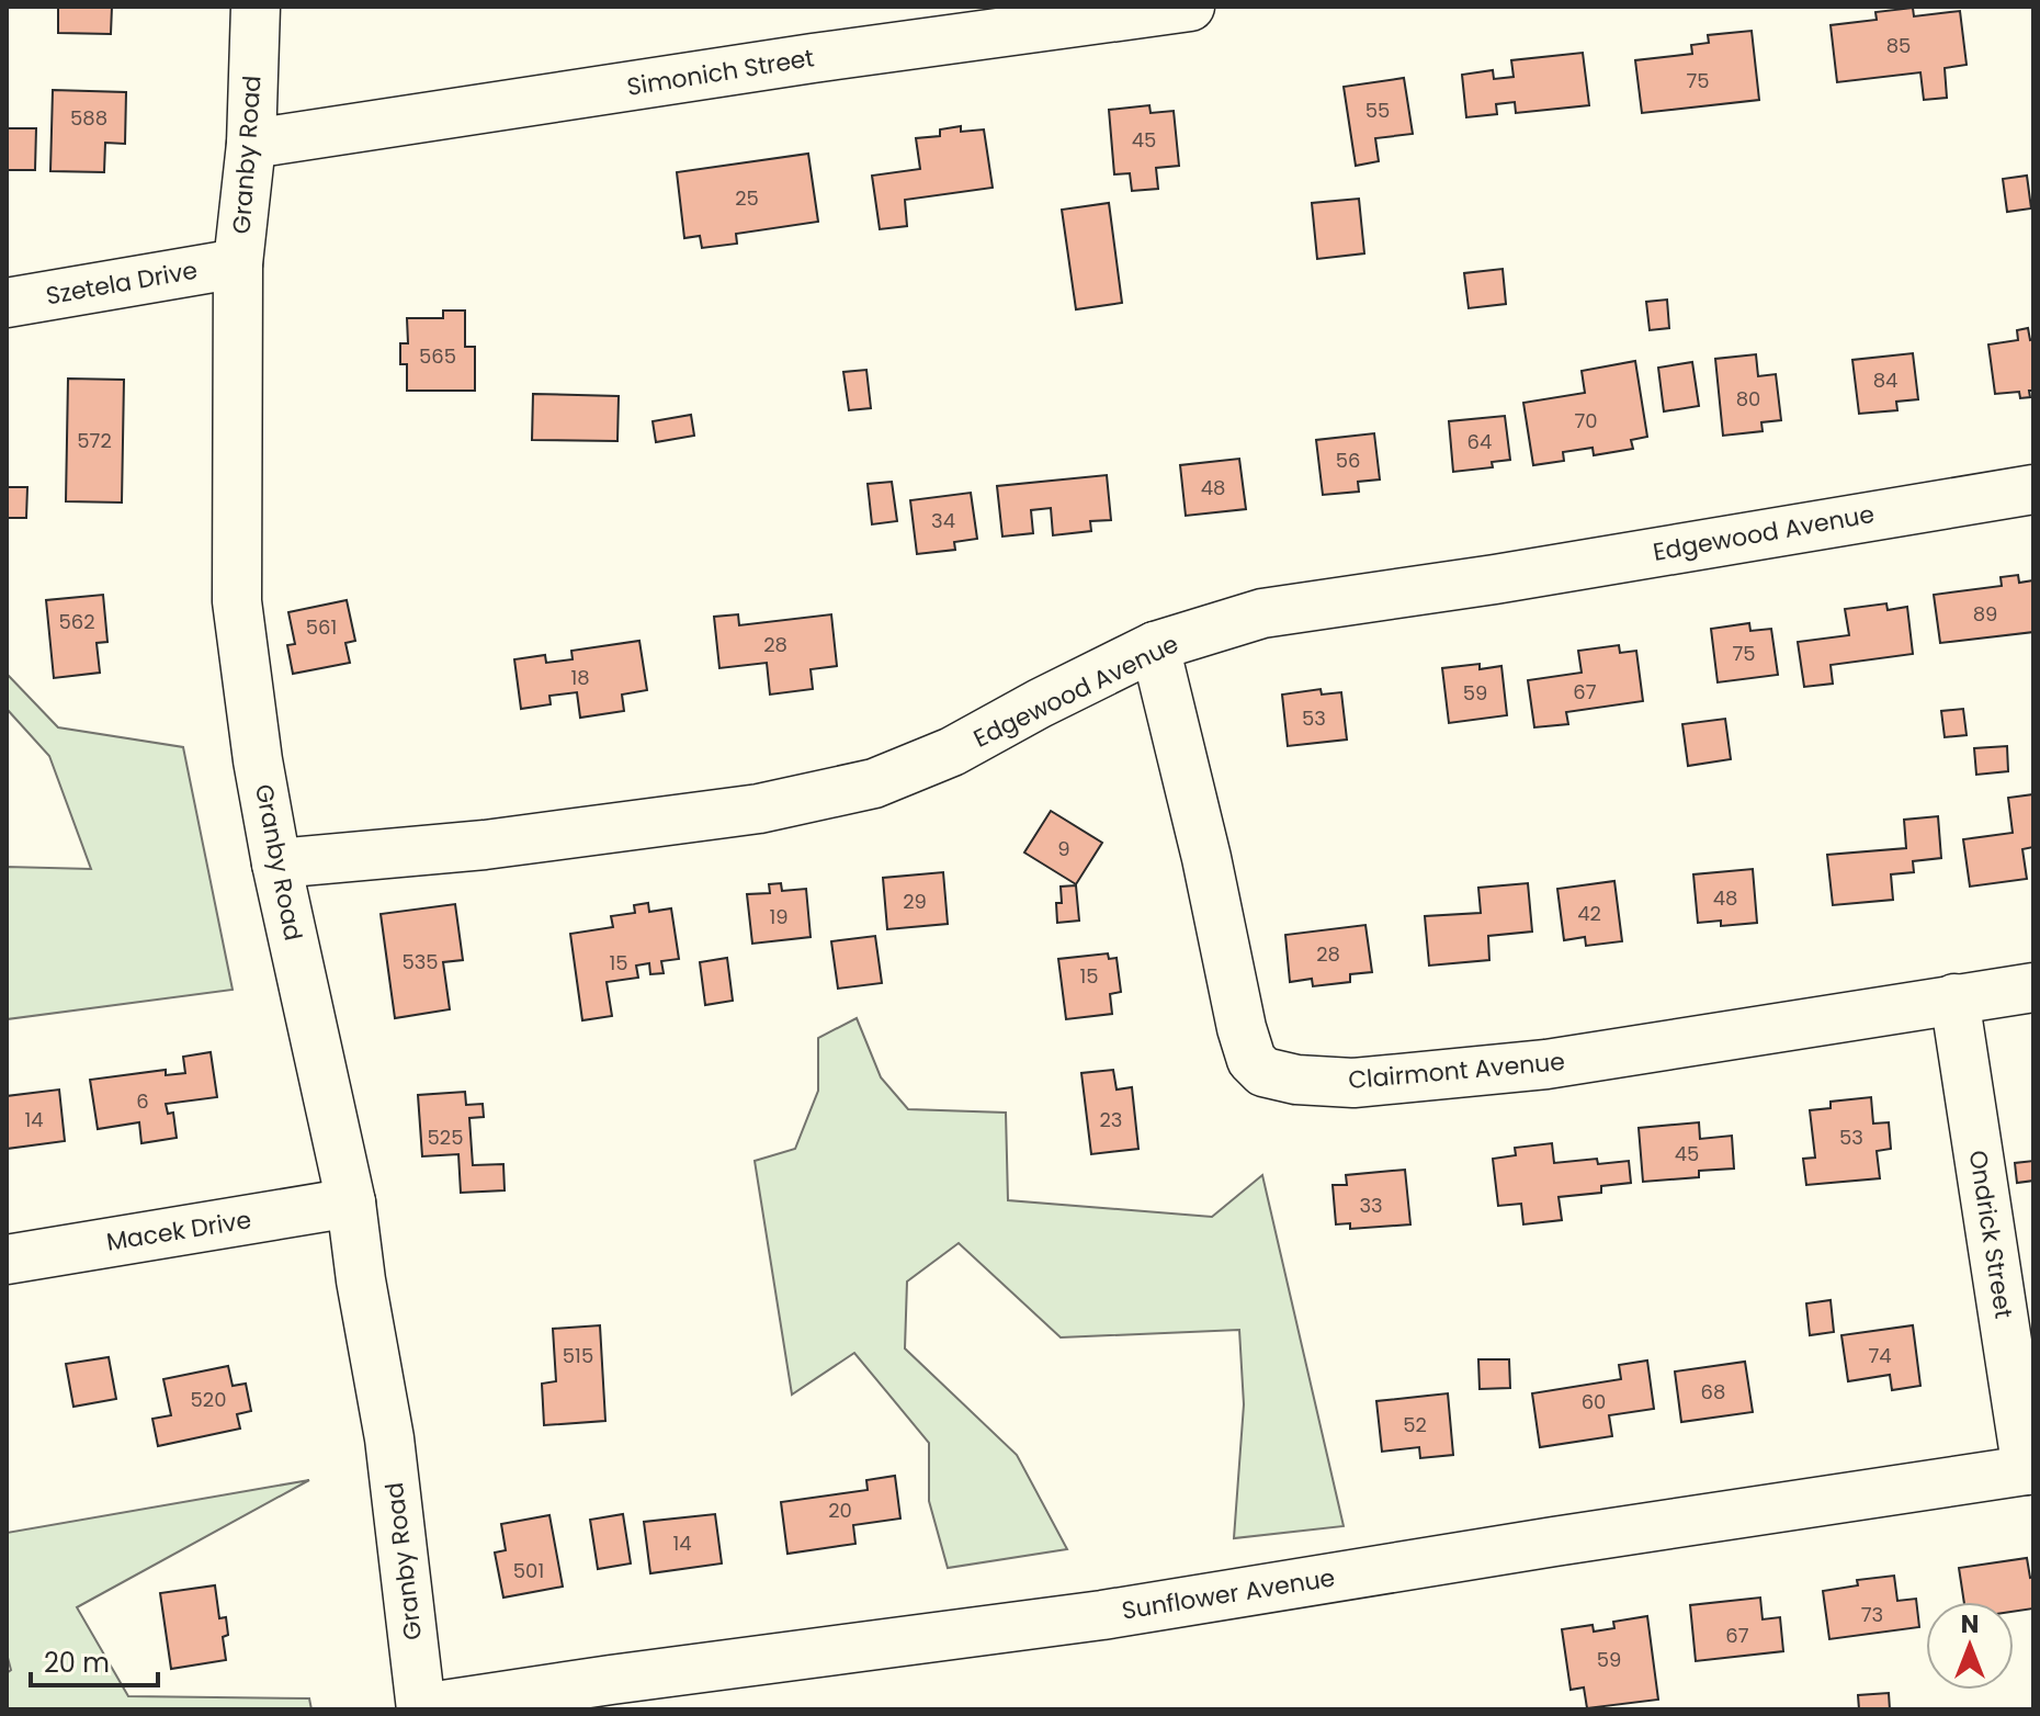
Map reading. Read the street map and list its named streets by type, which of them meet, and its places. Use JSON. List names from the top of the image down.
{
  "streets": {
    "street": [
      "Simonich Street",
      "Granby Road",
      "Szetela Drive",
      "Edgewood Avenue",
      "Clairmont Avenue",
      "Macek Drive",
      "Ondrick Street",
      "Sunflower Avenue"
    ]
  },
  "crossings": [
    ["Simonich Street", "Granby Road"],
    ["Granby Road", "Szetela Drive"],
    ["Granby Road", "Edgewood Avenue"],
    ["Granby Road", "Macek Drive"],
    ["Granby Road", "Sunflower Avenue"],
    ["Edgewood Avenue", "Clairmont Avenue"],
    ["Clairmont Avenue", "Ondrick Street"],
    ["Ondrick Street", "Sunflower Avenue"]
  ],
  "house_numbers": [
    "85",
    "75",
    "55",
    "588",
    "45",
    "25",
    "565",
    "84",
    "80",
    "70",
    "572",
    "64",
    "56",
    "48",
    "34",
    "89",
    "562",
    "561",
    "28",
    "75",
    "18",
    "67",
    "59",
    "53",
    "9",
    "48",
    "29",
    "42",
    "19",
    "28",
    "535",
    "15",
    "15",
    "6",
    "14",
    "23",
    "525",
    "53",
    "45",
    "33",
    "515",
    "74",
    "68",
    "520",
    "60",
    "52",
    "20",
    "14",
    "501",
    "73",
    "67",
    "59"
  ],
  "scale_bar": "20 m",
  "north": "top"
}
